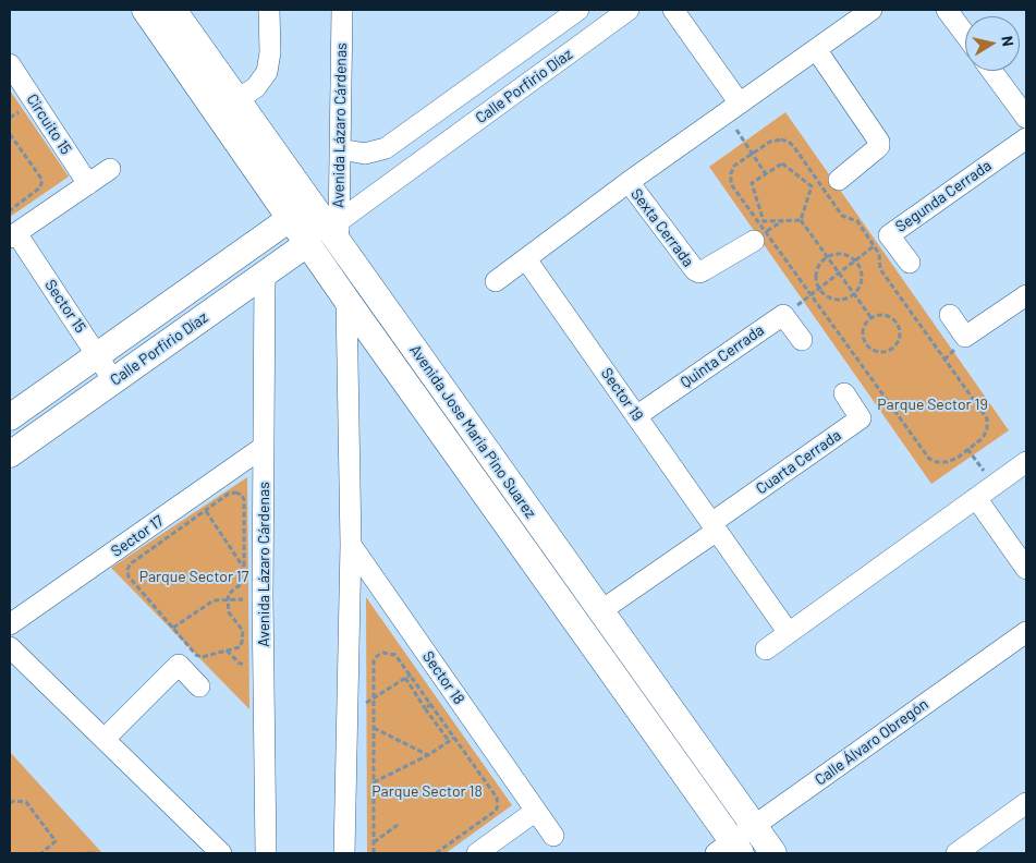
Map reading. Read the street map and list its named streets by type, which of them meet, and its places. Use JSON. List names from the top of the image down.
{
  "streets": {
    "street": [
      "Calle Porfirio Díaz",
      "Circuito 15",
      "Avenida Lázaro Cárdenas",
      "Segunda Cerrada",
      "Sexta Cerrada",
      "Sector 15",
      "Quinta Cerrada",
      "Sector 19",
      "Avenida Jose Maria Pino Suarez",
      "Cuarta Cerrada",
      "Sector 17",
      "Sector 18",
      "Calle Álvaro Obregón"
    ]
  },
  "crossings": [
    ["Calle Porfirio Díaz", "Avenida Lázaro Cárdenas"],
    ["Calle Porfirio Díaz", "Sector 15"],
    ["Calle Porfirio Díaz", "Avenida Jose Maria Pino Suarez"],
    ["Circuito 15", "Sector 15"],
    ["Avenida Lázaro Cárdenas", "Avenida Jose Maria Pino Suarez"],
    ["Avenida Lázaro Cárdenas", "Sector 17"],
    ["Quinta Cerrada", "Sector 19"],
    ["Sector 19", "Cuarta Cerrada"],
    ["Avenida Jose Maria Pino Suarez", "Calle Álvaro Obregón"]
  ],
  "parks": ["Parque Sector 19", "Parque Sector 17", "Parque Sector 18"],
  "north": "right"
}
